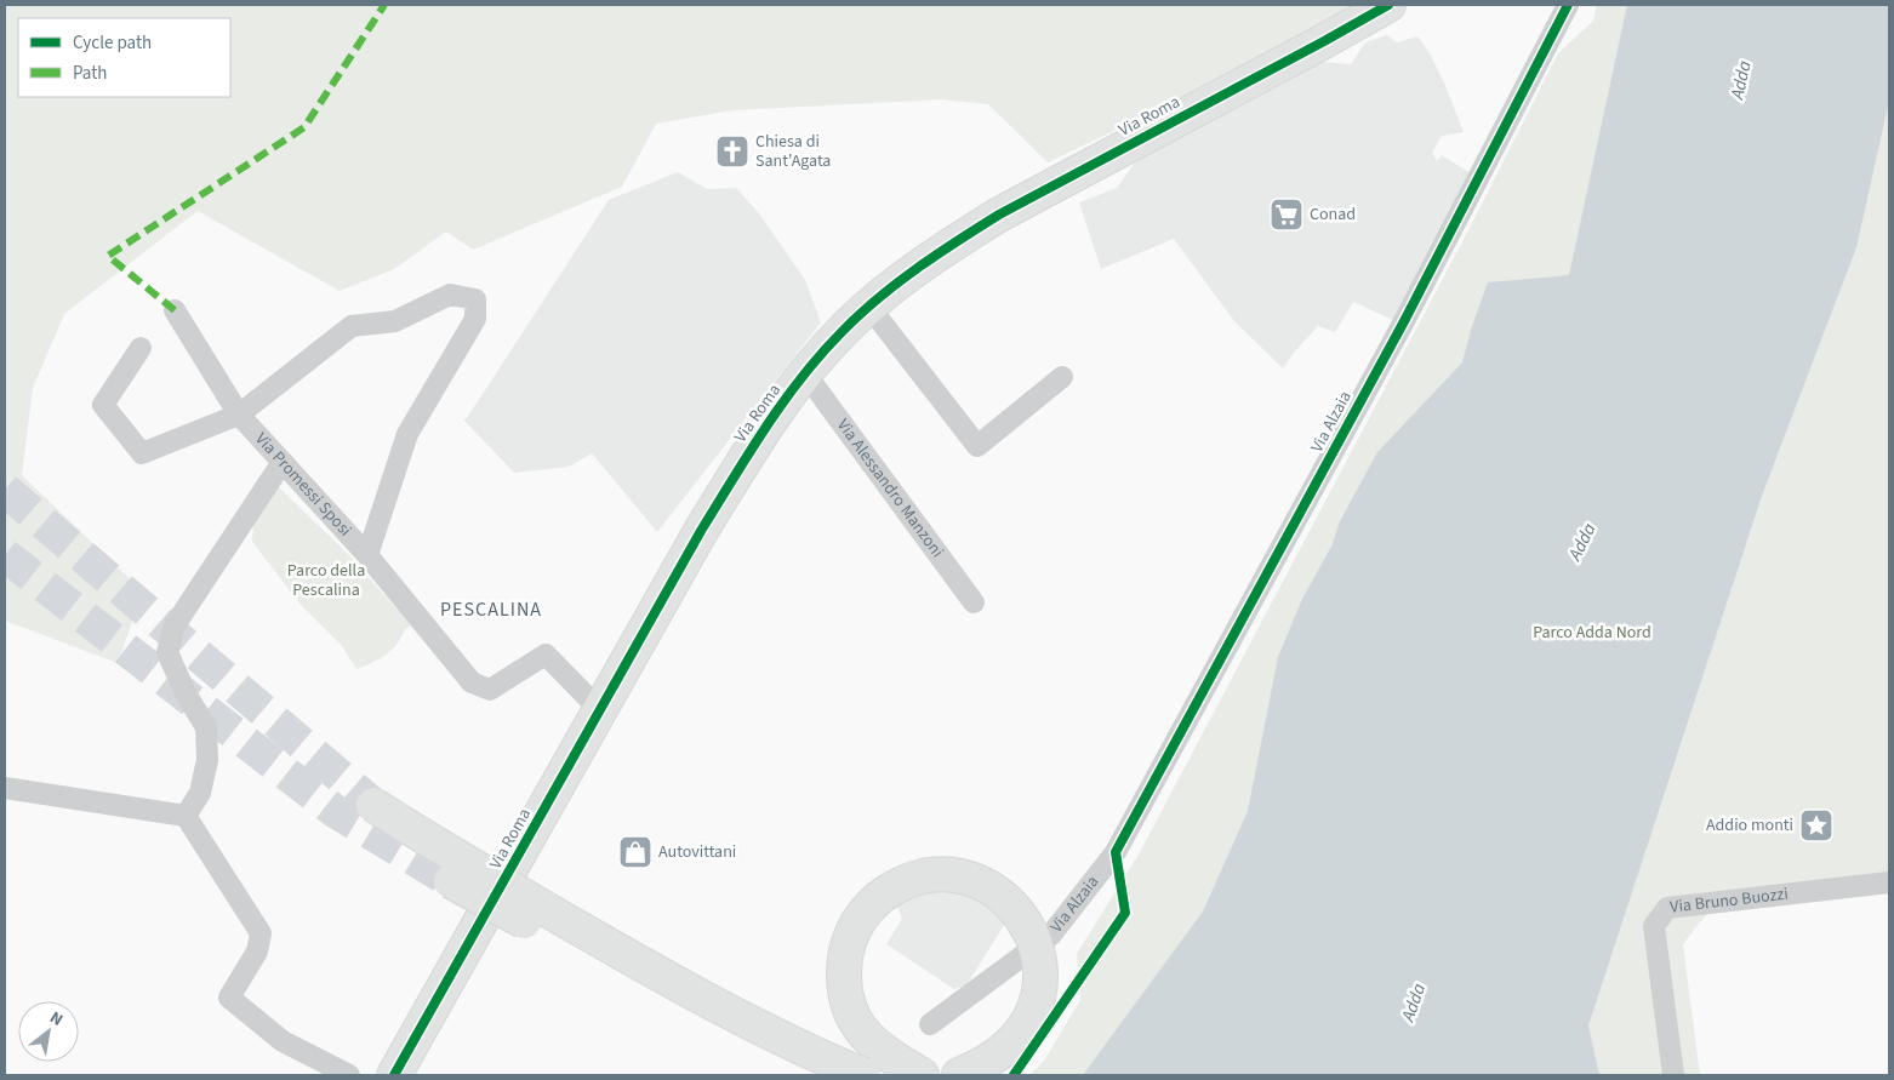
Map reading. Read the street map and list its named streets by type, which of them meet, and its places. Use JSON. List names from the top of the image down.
{
  "streets": {
    "main road": ["Via Roma"],
    "street": [
      "Via Alzaia",
      "Via Promessi Sposi",
      "Via Alessandro Manzoni",
      "Via Bruno Buozzi"
    ]
  },
  "crossings": [
    ["Via Roma", "Via Promessi Sposi"],
    ["Via Roma", "Via Alessandro Manzoni"]
  ],
  "districts": ["PESCALINA"],
  "water": ["Adda"],
  "parks": ["Parco della Pescalina", "Parco Adda Nord"],
  "places": {
    "church": ["Chiesa di Sant'Agata"],
    "supermarket": ["Conad"],
    "place": ["Addio monti"],
    "shop": ["Autovittani"]
  },
  "legend": ["Cycle path", "Path"],
  "north": "top right"
}
